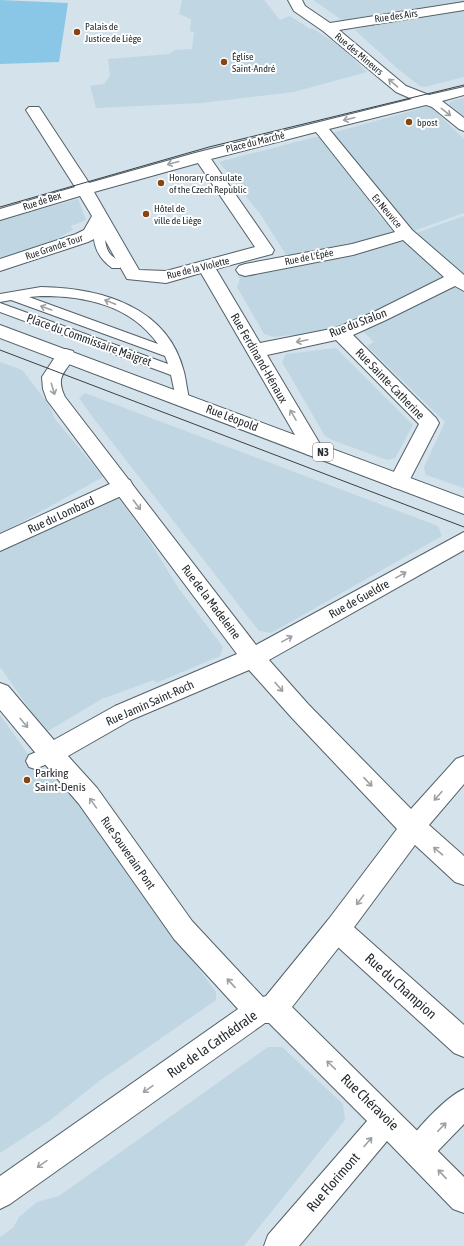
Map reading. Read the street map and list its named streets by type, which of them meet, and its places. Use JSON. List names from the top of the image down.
{
  "streets": {
    "street": [
      "Rue des Airs",
      "Rue des Mineurs",
      "Place du Marché",
      "Rue de Bex",
      "En Neuvice",
      "Rue Grande Tour",
      "Rue de L'Épée",
      "Rue de la Violette",
      "Rue du Stalon",
      "Rue Ferdinand-Hénaux",
      "Rue Sainte-Catherine",
      "Rue Léopold",
      "N3",
      "Rue du Lombard",
      "Rue de Gueldre",
      "Rue de la Madeleine",
      "Rue Jamin Saint-Roch",
      "Rue Souverain Pont",
      "Rue du Champion",
      "Rue de la Cathédrale",
      "Rue Chéravoie",
      "Rue Florimont"
    ],
    "lane": ["Place du Commissaire Maigret"]
  },
  "crossings": [
    ["Rue des Airs", "Rue des Mineurs"],
    ["Rue des Mineurs", "Place du Marché"],
    ["Place du Marché", "Rue de Bex"],
    ["Place du Marché", "En Neuvice"],
    ["Place du Marché", "Rue de la Violette"],
    ["Rue de Bex", "Rue de la Violette"],
    ["En Neuvice", "Rue de L'Épée"],
    ["En Neuvice", "Rue du Stalon"],
    ["Rue Grande Tour", "Rue de la Violette"],
    ["Rue de L'Épée", "Rue de la Violette"],
    ["Rue de L'Épée", "Rue Ferdinand-Hénaux"],
    ["Rue de la Violette", "Rue Ferdinand-Hénaux"],
    ["Rue du Stalon", "Rue Ferdinand-Hénaux"],
    ["Rue du Stalon", "Rue Sainte-Catherine"],
    ["Place du Commissaire Maigret", "Rue Léopold"],
    ["Rue Ferdinand-Hénaux", "Rue Léopold"],
    ["Rue Sainte-Catherine", "Rue Léopold"],
    ["Rue Léopold", "Rue de la Madeleine"],
    ["Rue du Lombard", "Rue de la Madeleine"],
    ["Rue de Gueldre", "Rue de la Madeleine"],
    ["Rue de Gueldre", "Rue Jamin Saint-Roch"],
    ["Rue de la Madeleine", "Rue Jamin Saint-Roch"],
    ["Rue de la Madeleine", "Rue de la Cathédrale"],
    ["Rue Jamin Saint-Roch", "Rue Souverain Pont"],
    ["Rue Souverain Pont", "Rue de la Cathédrale"],
    ["Rue Souverain Pont", "Rue Chéravoie"],
    ["Rue du Champion", "Rue de la Cathédrale"],
    ["Rue de la Cathédrale", "Rue Chéravoie"],
    ["Rue Chéravoie", "Rue Florimont"]
  ],
  "one_way": [
    "Place du Marché",
    "Rue du Stalon",
    "Rue Ferdinand-Hénaux",
    "Rue de Gueldre",
    "Rue de la Cathédrale",
    "Rue Chéravoie",
    "Rue Florimont"
  ],
  "places": [
    "Palais de Justice de Liège",
    "Église Saint-André",
    "bpost",
    "Honorary Consulate of the Czech Republic",
    "Hôtel de ville de Liège",
    "Parking Saint-Denis"
  ]
}
